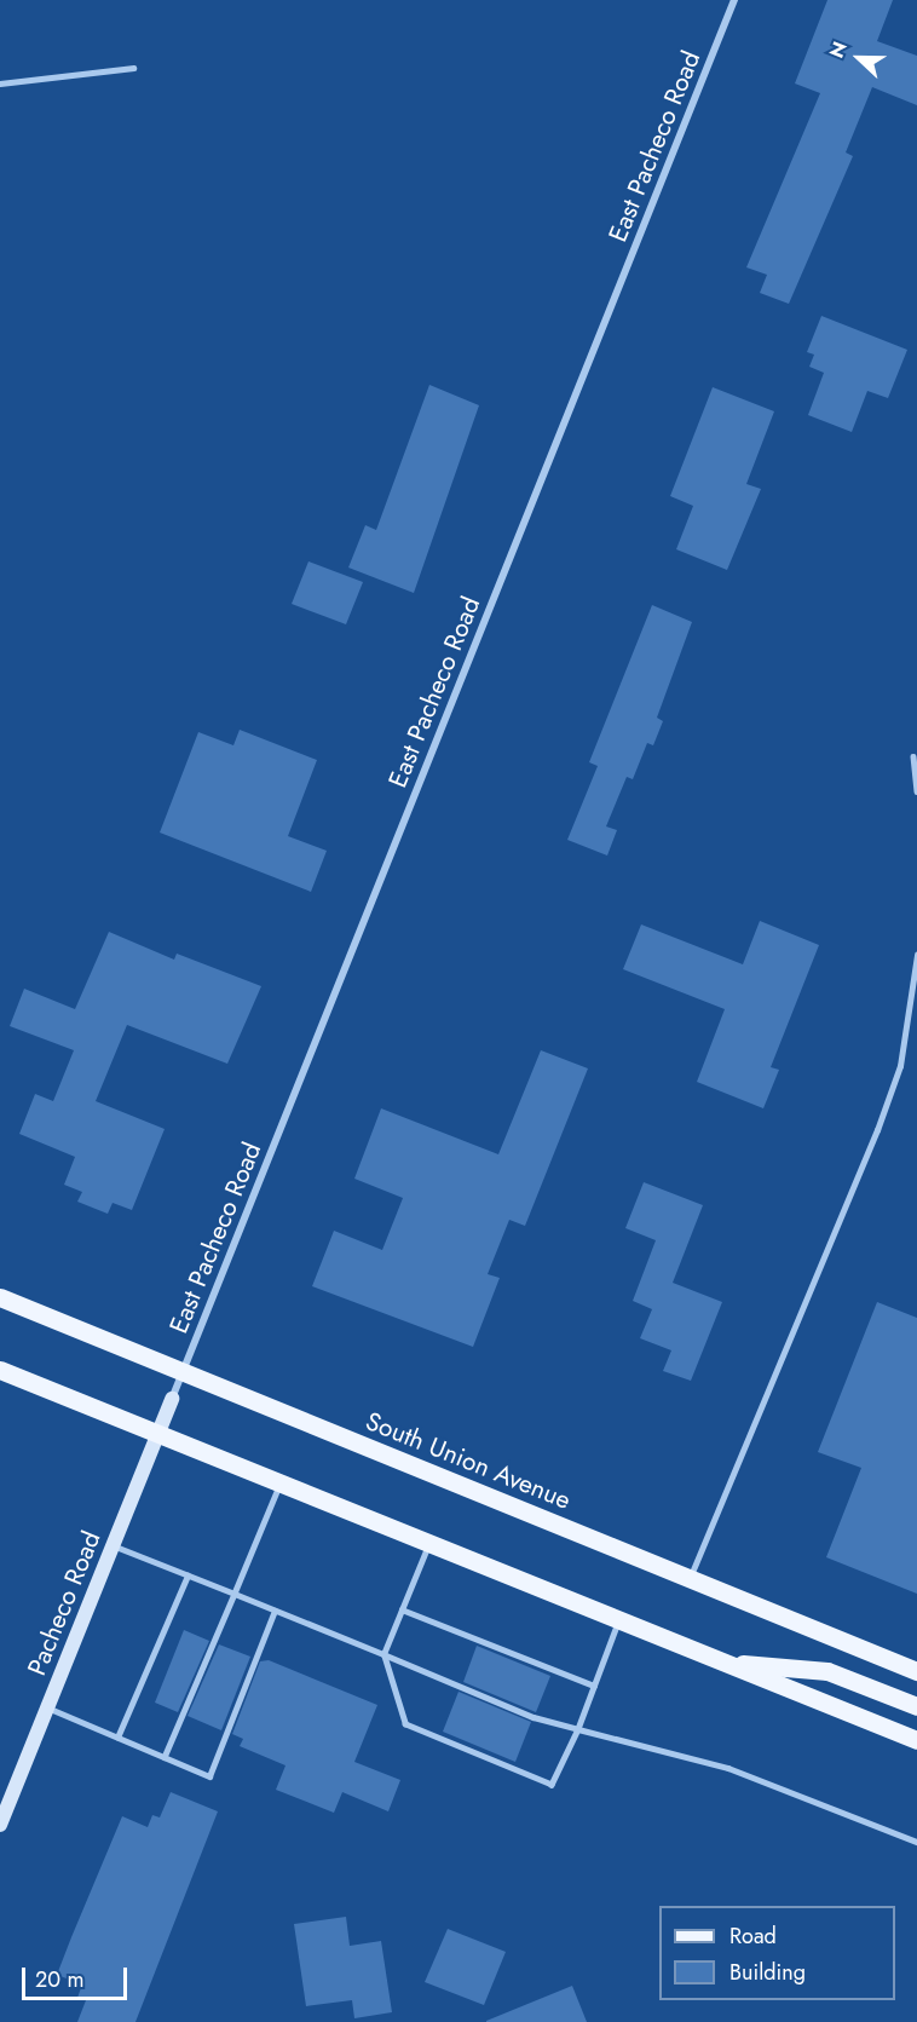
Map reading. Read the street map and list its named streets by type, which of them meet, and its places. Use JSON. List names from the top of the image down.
{
  "streets": {
    "main road": ["South Union Avenue"],
    "street": ["East Pacheco Road", "Pacheco Road"]
  },
  "crossings": [
    ["East Pacheco Road", "South Union Avenue"],
    ["East Pacheco Road", "Pacheco Road"]
  ],
  "legend": ["Road", "Building"],
  "scale_bar": "20 m",
  "north": "left"
}
